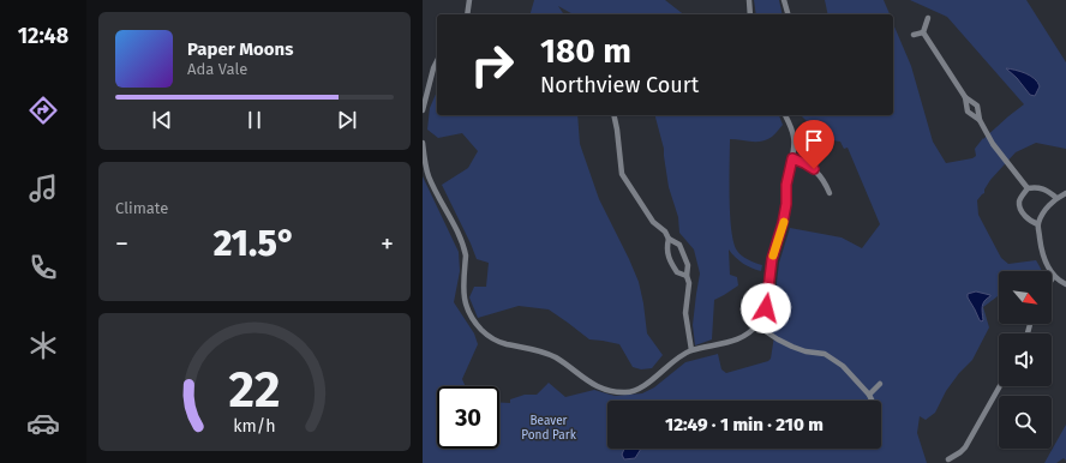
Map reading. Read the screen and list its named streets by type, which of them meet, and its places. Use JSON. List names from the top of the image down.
{
  "parks": ["Beaver Pond Park"],
  "north": "bottom right",
  "page": {
    "tabs": "12:48",
    "turn": ["180 m", "Northview Court"],
    "song": ["Paper Moons", "Ada Vale"],
    "tile": "Climate",
    "heat": ["−", "21.5°", "+"],
    "limit": "30",
    "trip": "12:49 · 1 min · 210 m",
    "gauge": ["22", "km/h"]
  }
}
